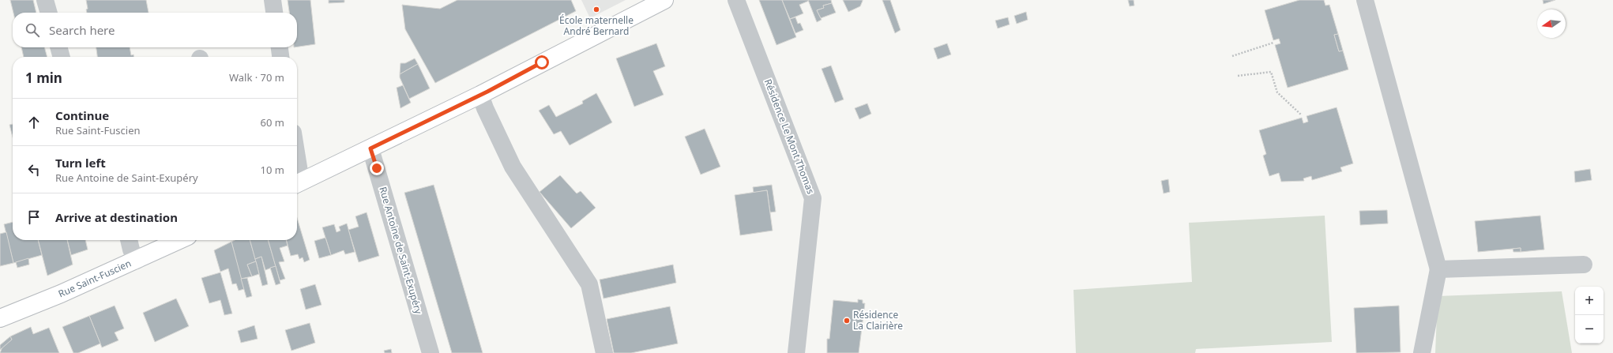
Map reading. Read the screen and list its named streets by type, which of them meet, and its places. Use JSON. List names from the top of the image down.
{
  "streets": {
    "main road": ["Rue Saint-Fuscien"],
    "street": ["Résidence Le Mont Thomas", "Rue Antoine de Saint-Exupéry"]
  },
  "places": ["École maternelle André Bernard", "Résidence La Clairière"],
  "north": "left",
  "page": {
    "search": "Search here",
    "heading": ["1 min", "Walk · 70 m"],
    "list": [
      ["Continue", "Rue Saint-Fuscien", "60 m"],
      ["Turn left", "Rue Antoine de Saint-Exupéry", "10 m"],
      "Arrive at destination"
    ],
    "map_buttons": ["+", "−"]
  }
}
